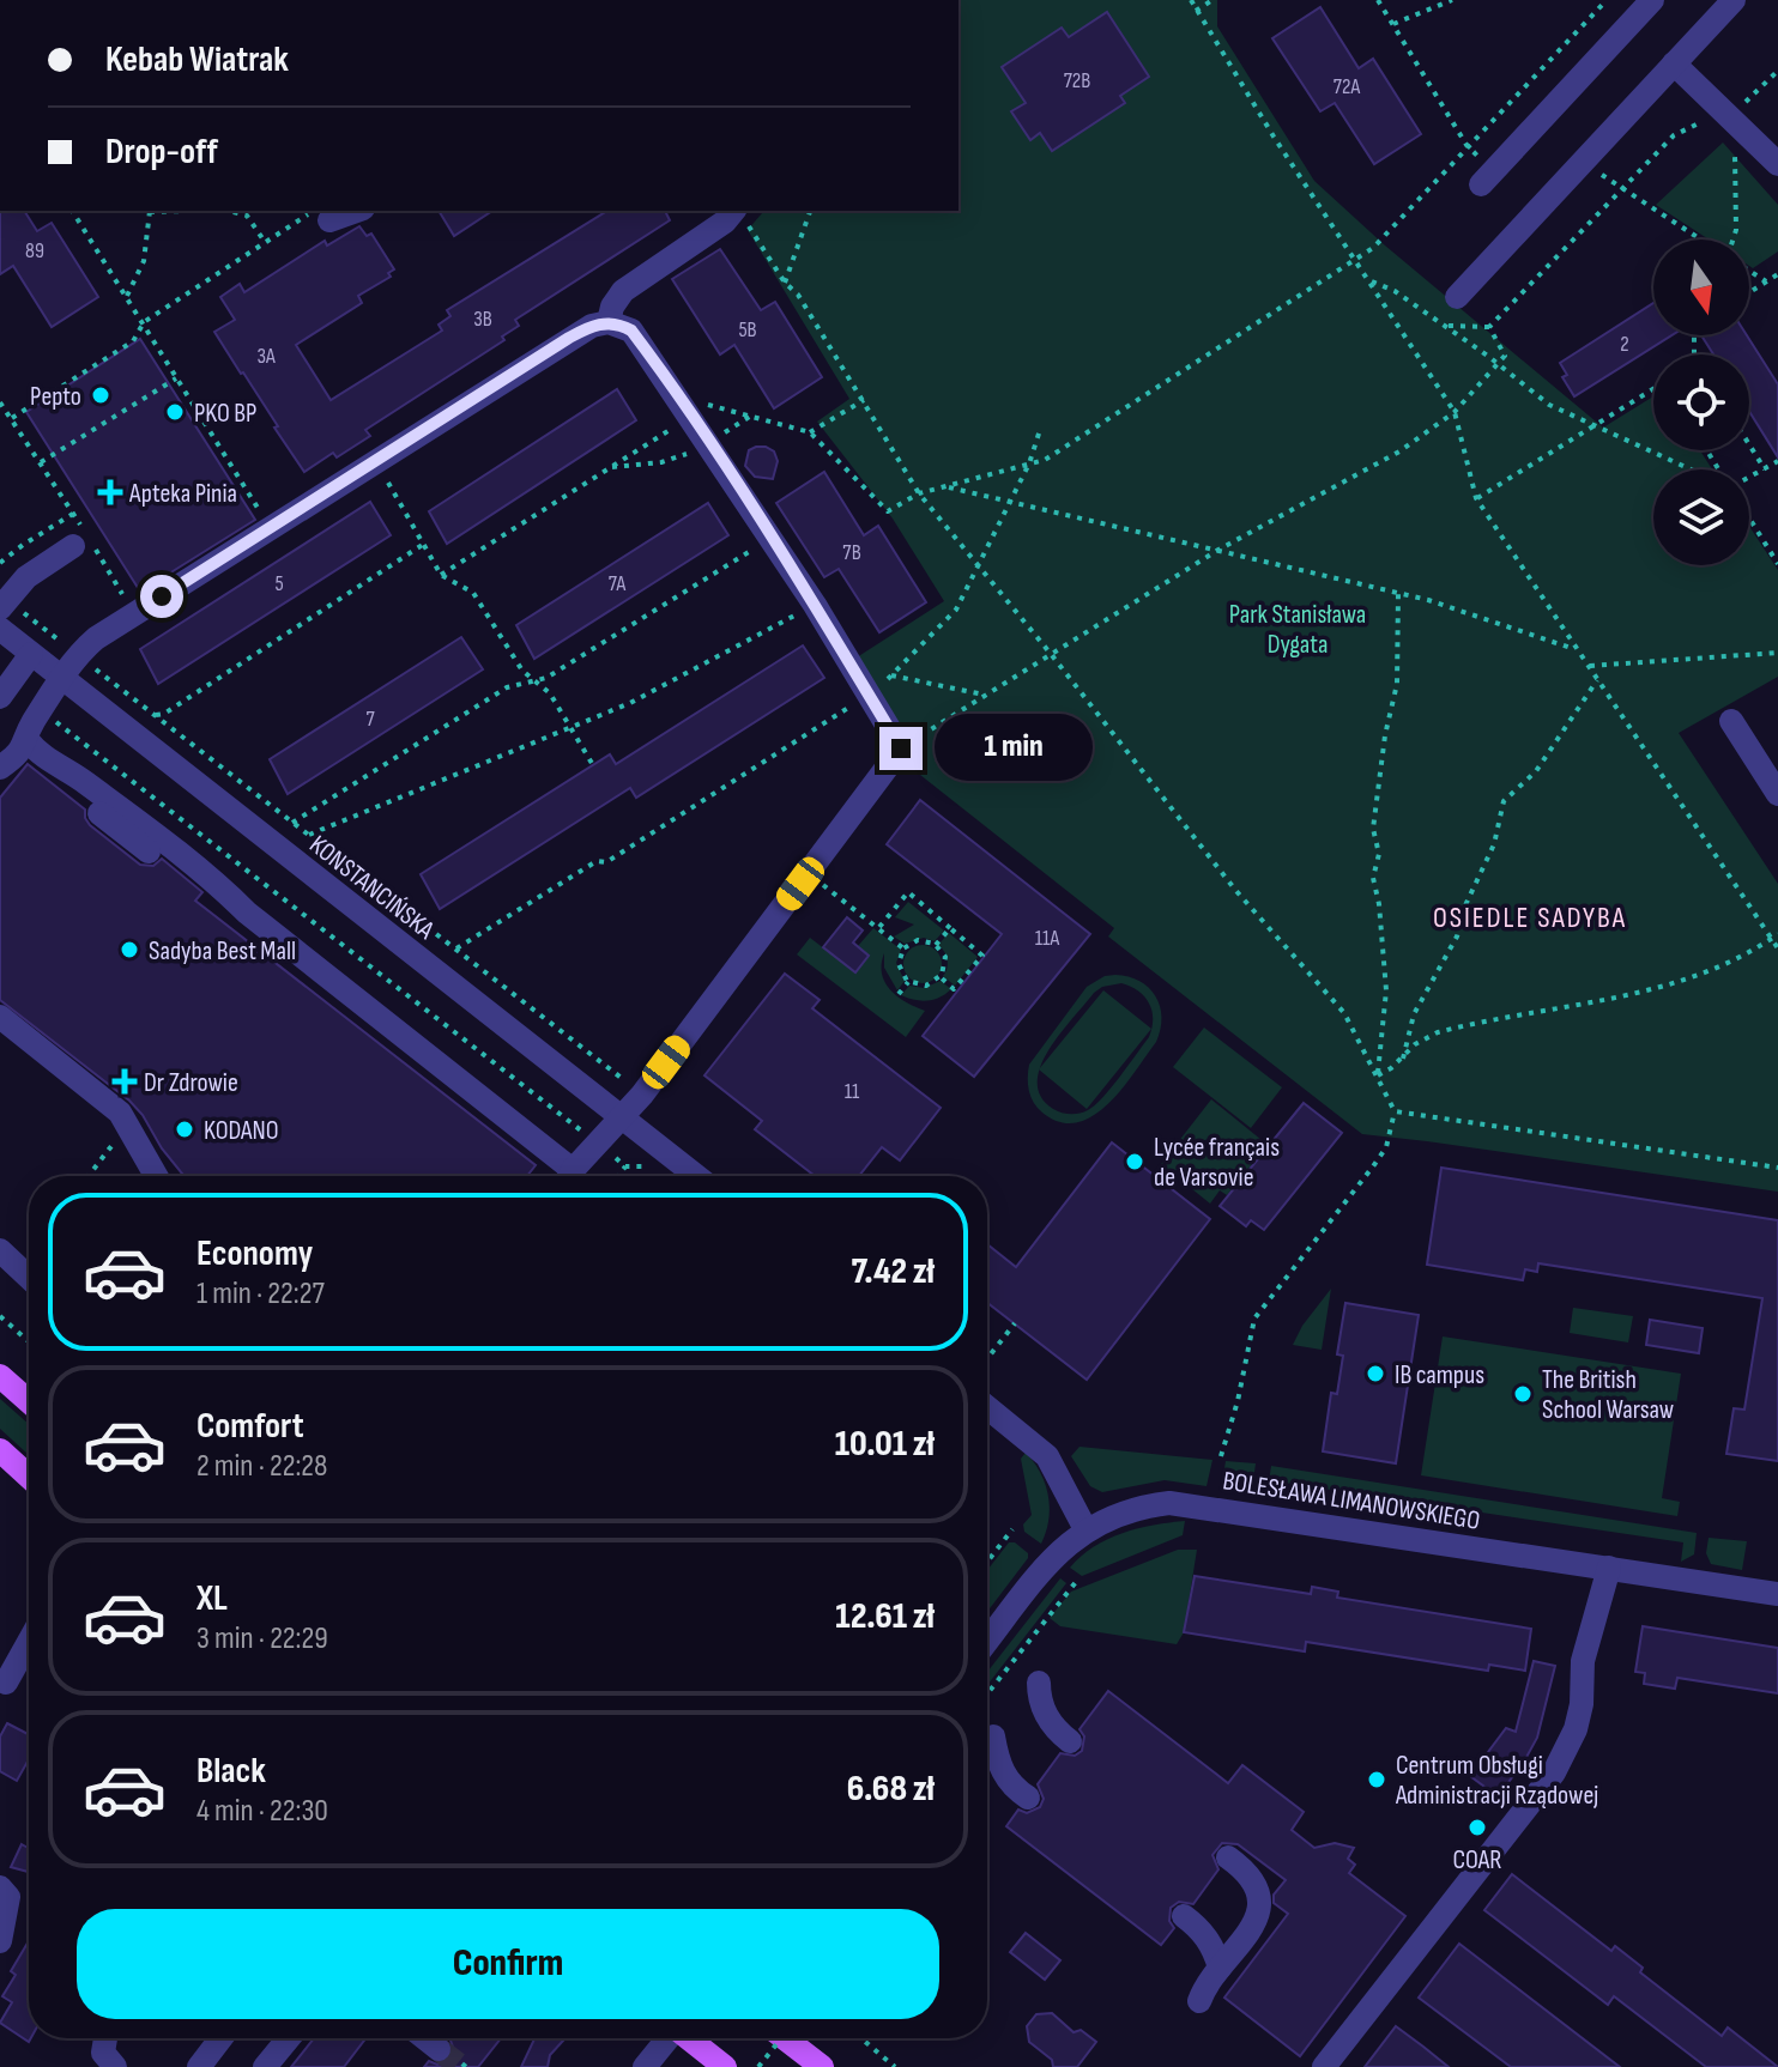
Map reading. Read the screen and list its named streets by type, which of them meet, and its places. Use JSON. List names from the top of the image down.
{
  "streets": {
    "street": ["KONSTANCIŃSKA", "BOLESŁAWA LIMANOWSKIEGO"]
  },
  "districts": ["OSIEDLE SADYBA"],
  "parks": ["Park Stanisława Dygata"],
  "places": {
    "other": [
      "Pepto",
      "PKO BP",
      "Sadyba Best Mall",
      "KODANO",
      "Lycée français de Varsovie",
      "IB campus",
      "The British School Warsaw",
      "Centrum Obsługi Administracji Rządowej",
      "COAR"
    ],
    "health": ["Apteka Pinia", "Dr Zdrowie"]
  },
  "house_numbers": [
    "72B",
    "72A",
    "89",
    "3B",
    "5B",
    "2",
    "3A",
    "7B",
    "5",
    "7A",
    "7",
    "11A",
    "11"
  ],
  "north": "bottom",
  "page": {
    "banner": ["Kebab Wiatrak", "Drop-off"],
    "bubble": "1 min",
    "list": [
      {
        "name": "Economy",
        "note": "1 min · 22:27",
        "value": "7.42 zł"
      },
      {
        "name": "Comfort",
        "note": "2 min · 22:28",
        "value": "10.01 zł"
      },
      {
        "name": "XL",
        "note": "3 min · 22:29",
        "value": "12.61 zł"
      },
      {
        "name": "Black",
        "note": "4 min · 22:30",
        "value": "6.68 zł"
      }
    ],
    "buttons": "Confirm"
  }
}
